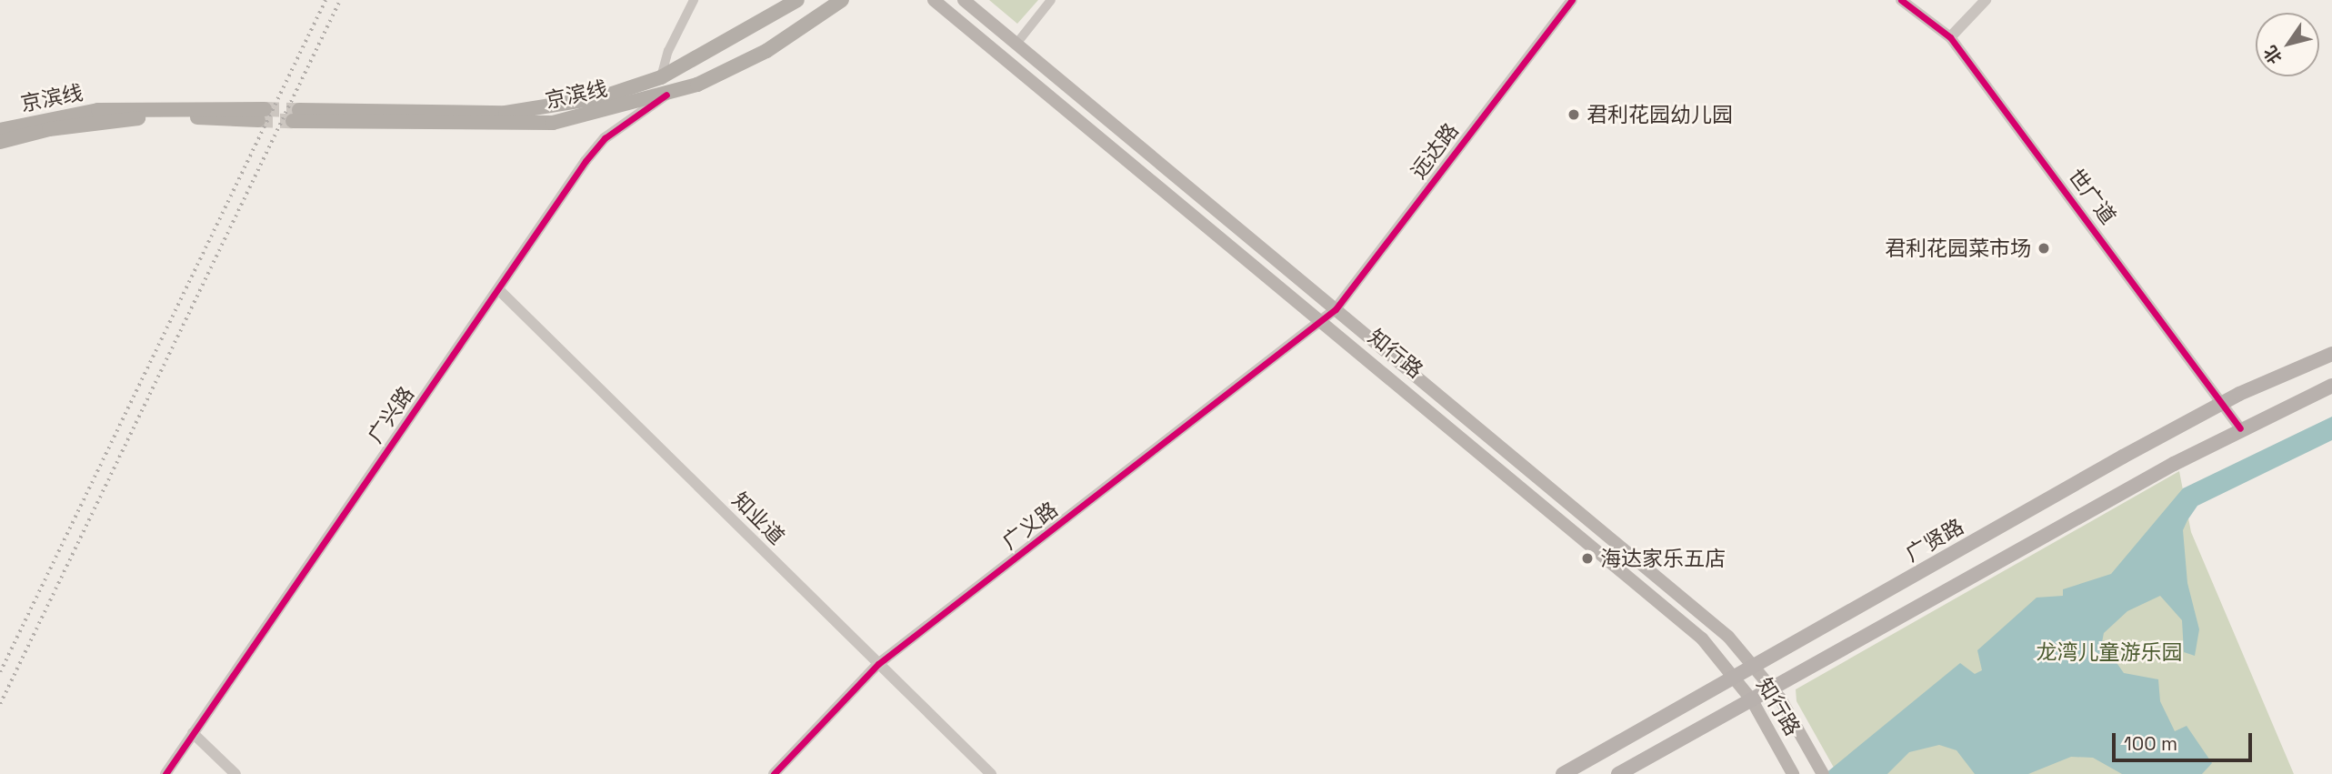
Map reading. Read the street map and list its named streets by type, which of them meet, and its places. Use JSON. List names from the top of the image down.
{
  "streets": {
    "highway": ["京滨线"],
    "main road": ["知行路", "广贤路"],
    "street": [
      "远达路",
      "世广道",
      "广兴路",
      "知业道",
      "广义路"
    ]
  },
  "crossings": [
    ["京滨线", "广兴路"],
    ["远达路", "知行路"],
    ["远达路", "广义路"],
    ["世广道", "广贤路"],
    ["知行路", "广义路"],
    ["知行路", "广贤路"],
    ["广兴路", "知业道"],
    ["知业道", "广义路"]
  ],
  "parks": ["龙湾儿童游乐园"],
  "places": ["君利花园幼儿园", "君利花园菜市场", "海达家乐五店"],
  "scale_bar": "100 m",
  "north": "bottom left"
}
